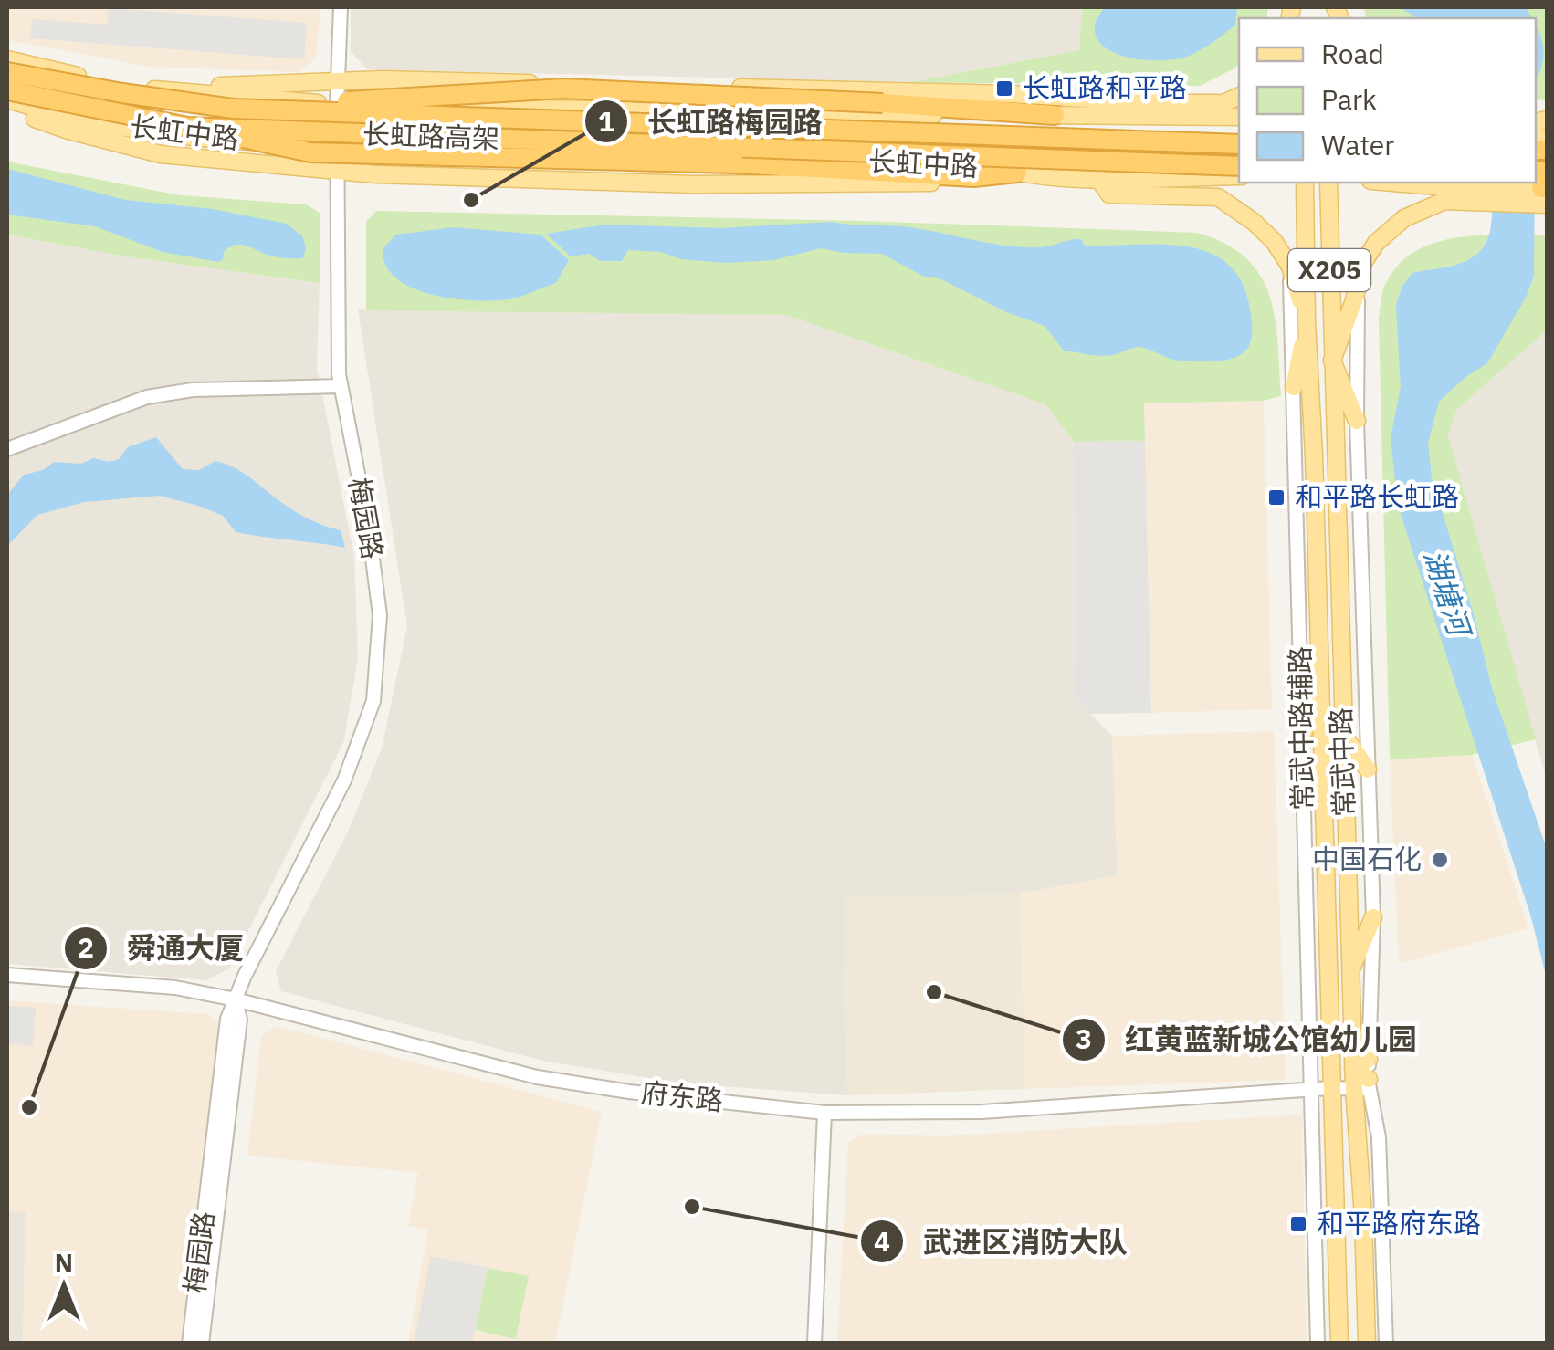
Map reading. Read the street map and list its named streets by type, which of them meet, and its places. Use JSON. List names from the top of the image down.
{
  "streets": {
    "highway": ["长虹路高架"],
    "main road": ["长虹中路", "X205", "常武中路"],
    "street": ["梅园路", "常武中路辅路", "府东路"]
  },
  "crossings": [
    ["长虹中路", "梅园路"],
    ["梅园路", "府东路"],
    ["常武中路辅路", "府东路"],
    ["常武中路", "府东路"]
  ],
  "water": ["湖塘河"],
  "places": {
    "transit": ["长虹路和平路", "和平路长虹路", "和平路府东路"],
    "other": [
      "长虹路梅园路",
      "中国石化",
      "红黄蓝新城公馆幼儿园",
      "舜通大厦",
      "武进区消防大队"
    ]
  },
  "legend": ["Road", "Park", "Water"],
  "north": "top"
}
